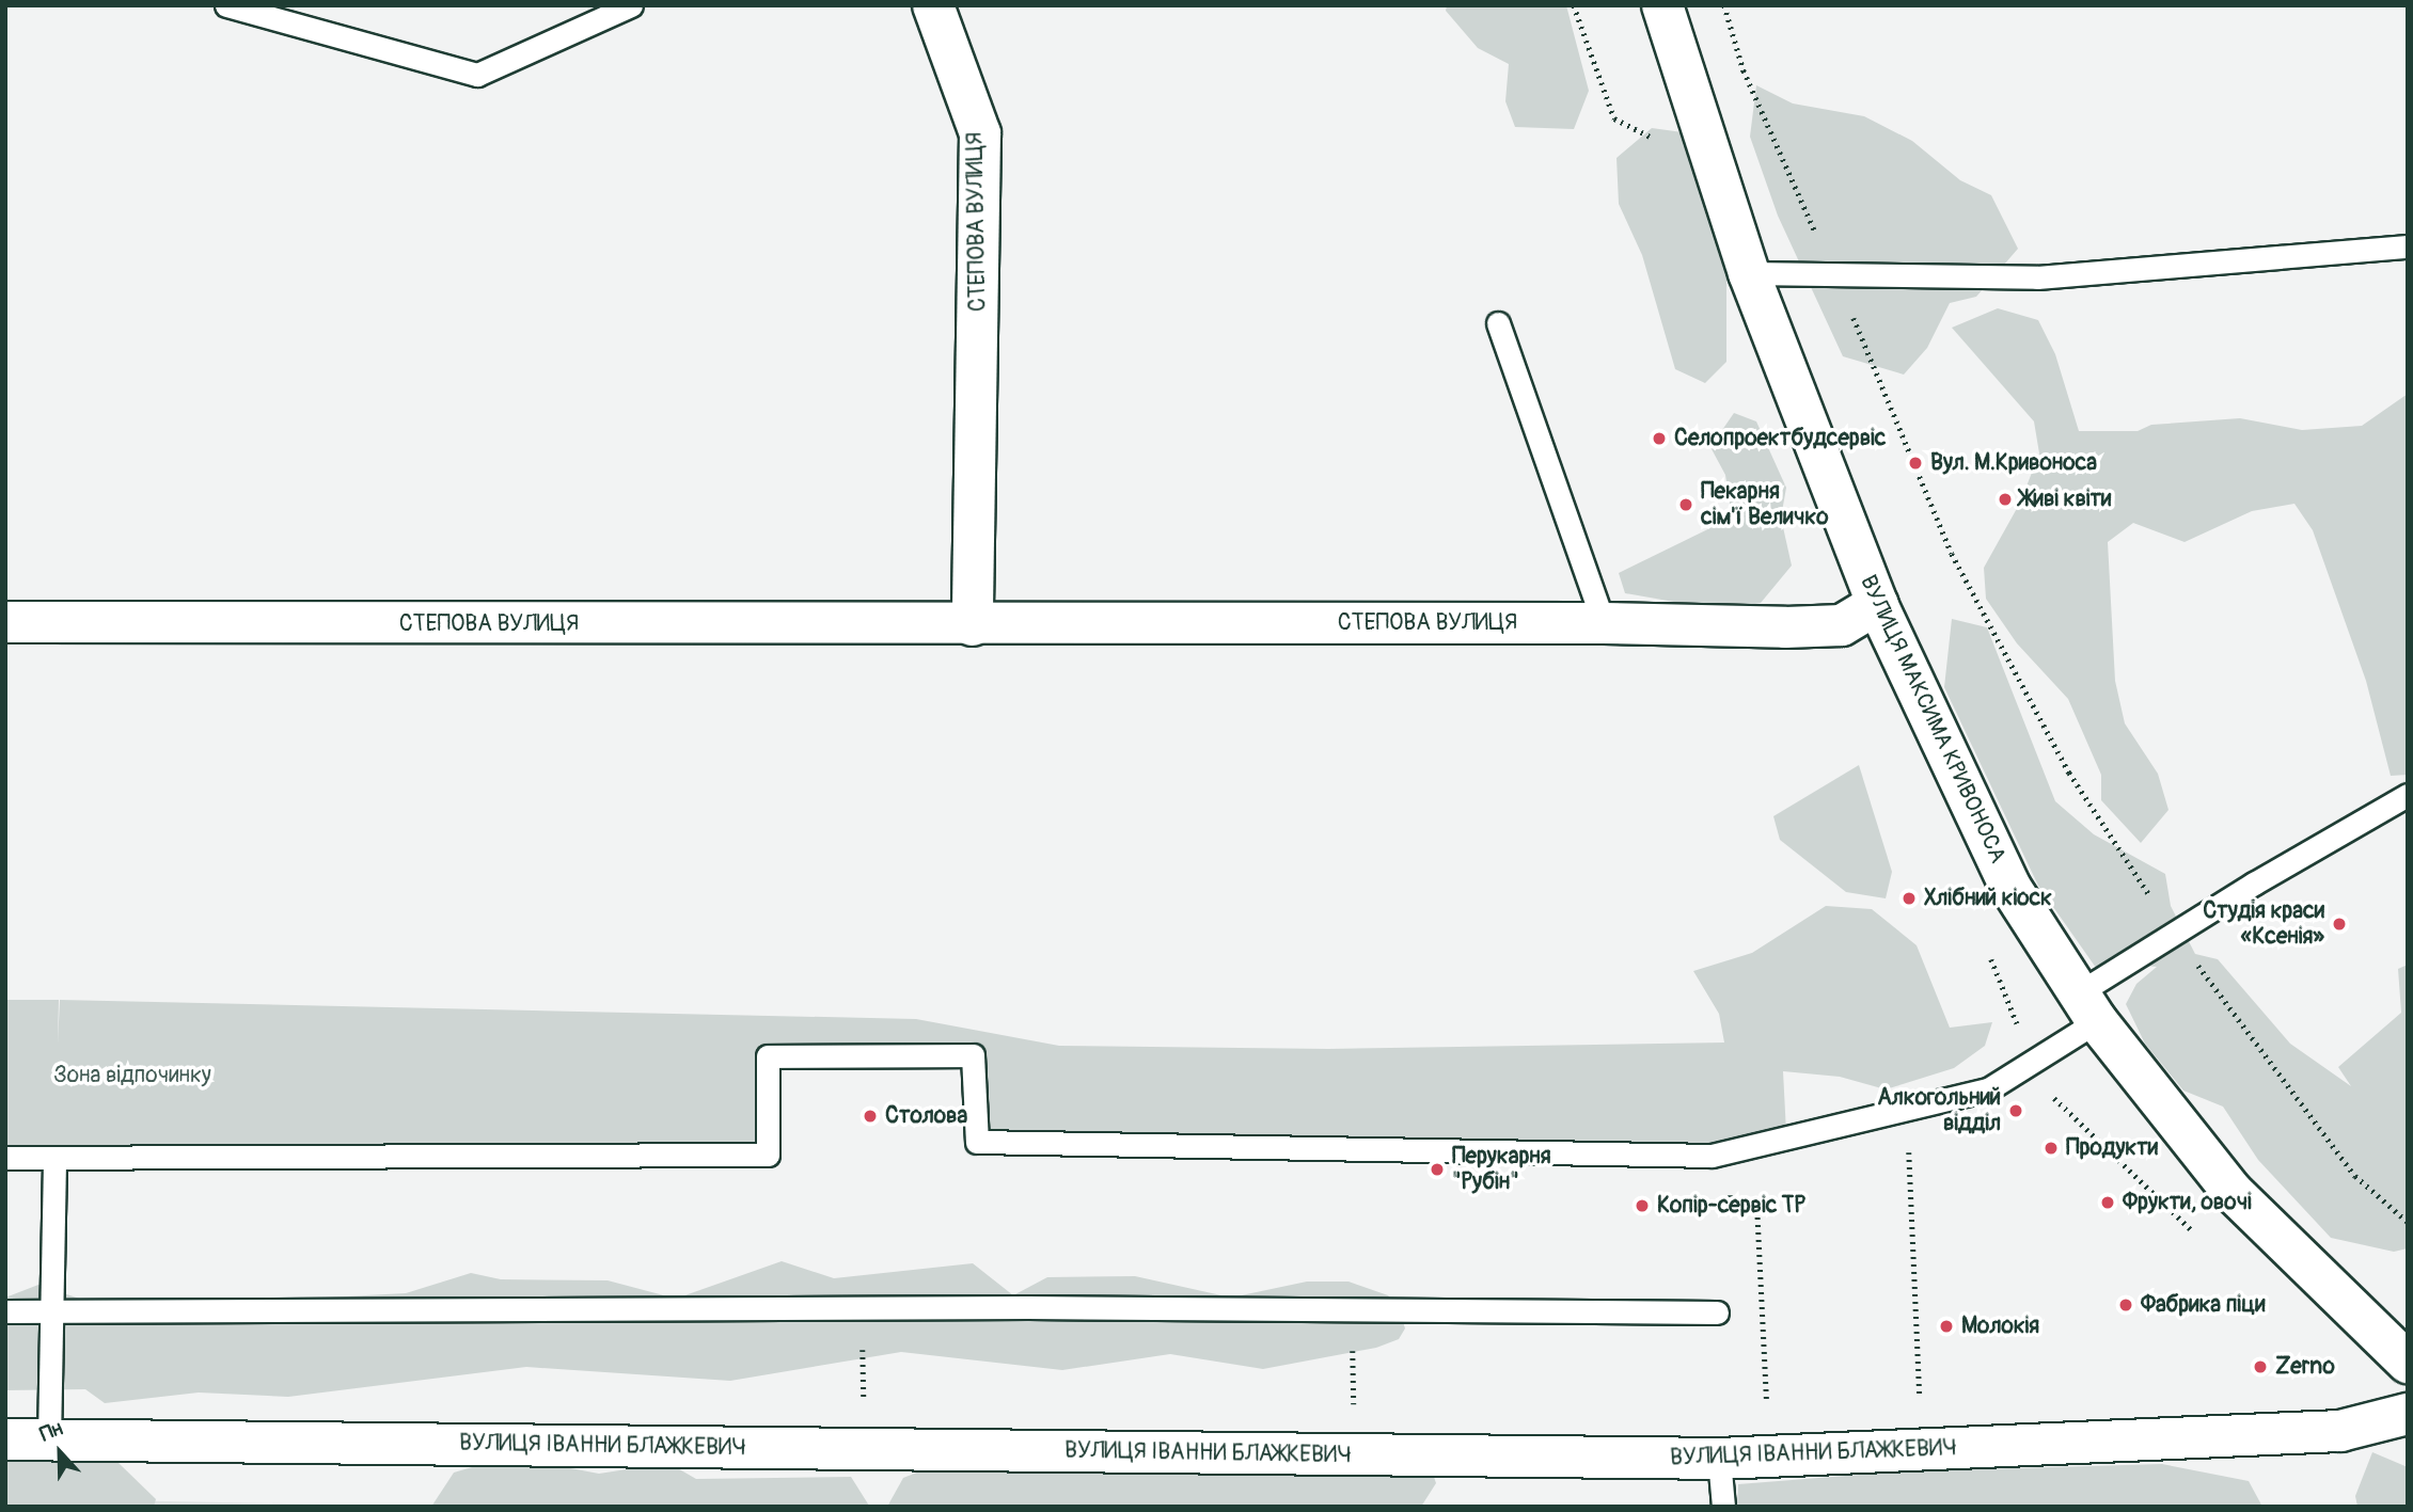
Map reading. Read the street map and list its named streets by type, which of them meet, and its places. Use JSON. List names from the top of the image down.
{
  "streets": {
    "street": ["СТЕПОВА ВУЛИЦЯ", "ВУЛИЦЯ МАКСИМА КРИВОНОСА", "ВУЛИЦЯ ІВАННИ БЛАЖКЕВИЧ"]
  },
  "crossings": [
    ["СТЕПОВА ВУЛИЦЯ", "ВУЛИЦЯ МАКСИМА КРИВОНОСА"]
  ],
  "parks": ["Зона відпочинку"],
  "places": [
    "Селопроектбудсервіс",
    "Вул. М.Кривоноса",
    "Живі квіти",
    "Пекарня сім'ї Величко",
    "Хлібний кіоск",
    "Студія краси «Ксенія»",
    "Алкогольний відділ",
    "Столова",
    "Продукти",
    "Перукарня \"Рубін\"",
    "Фрукти, овочі",
    "Копір-сервіс ТР",
    "Фабрика піци",
    "Молокія",
    "Zerno"
  ],
  "north": "top"
}
